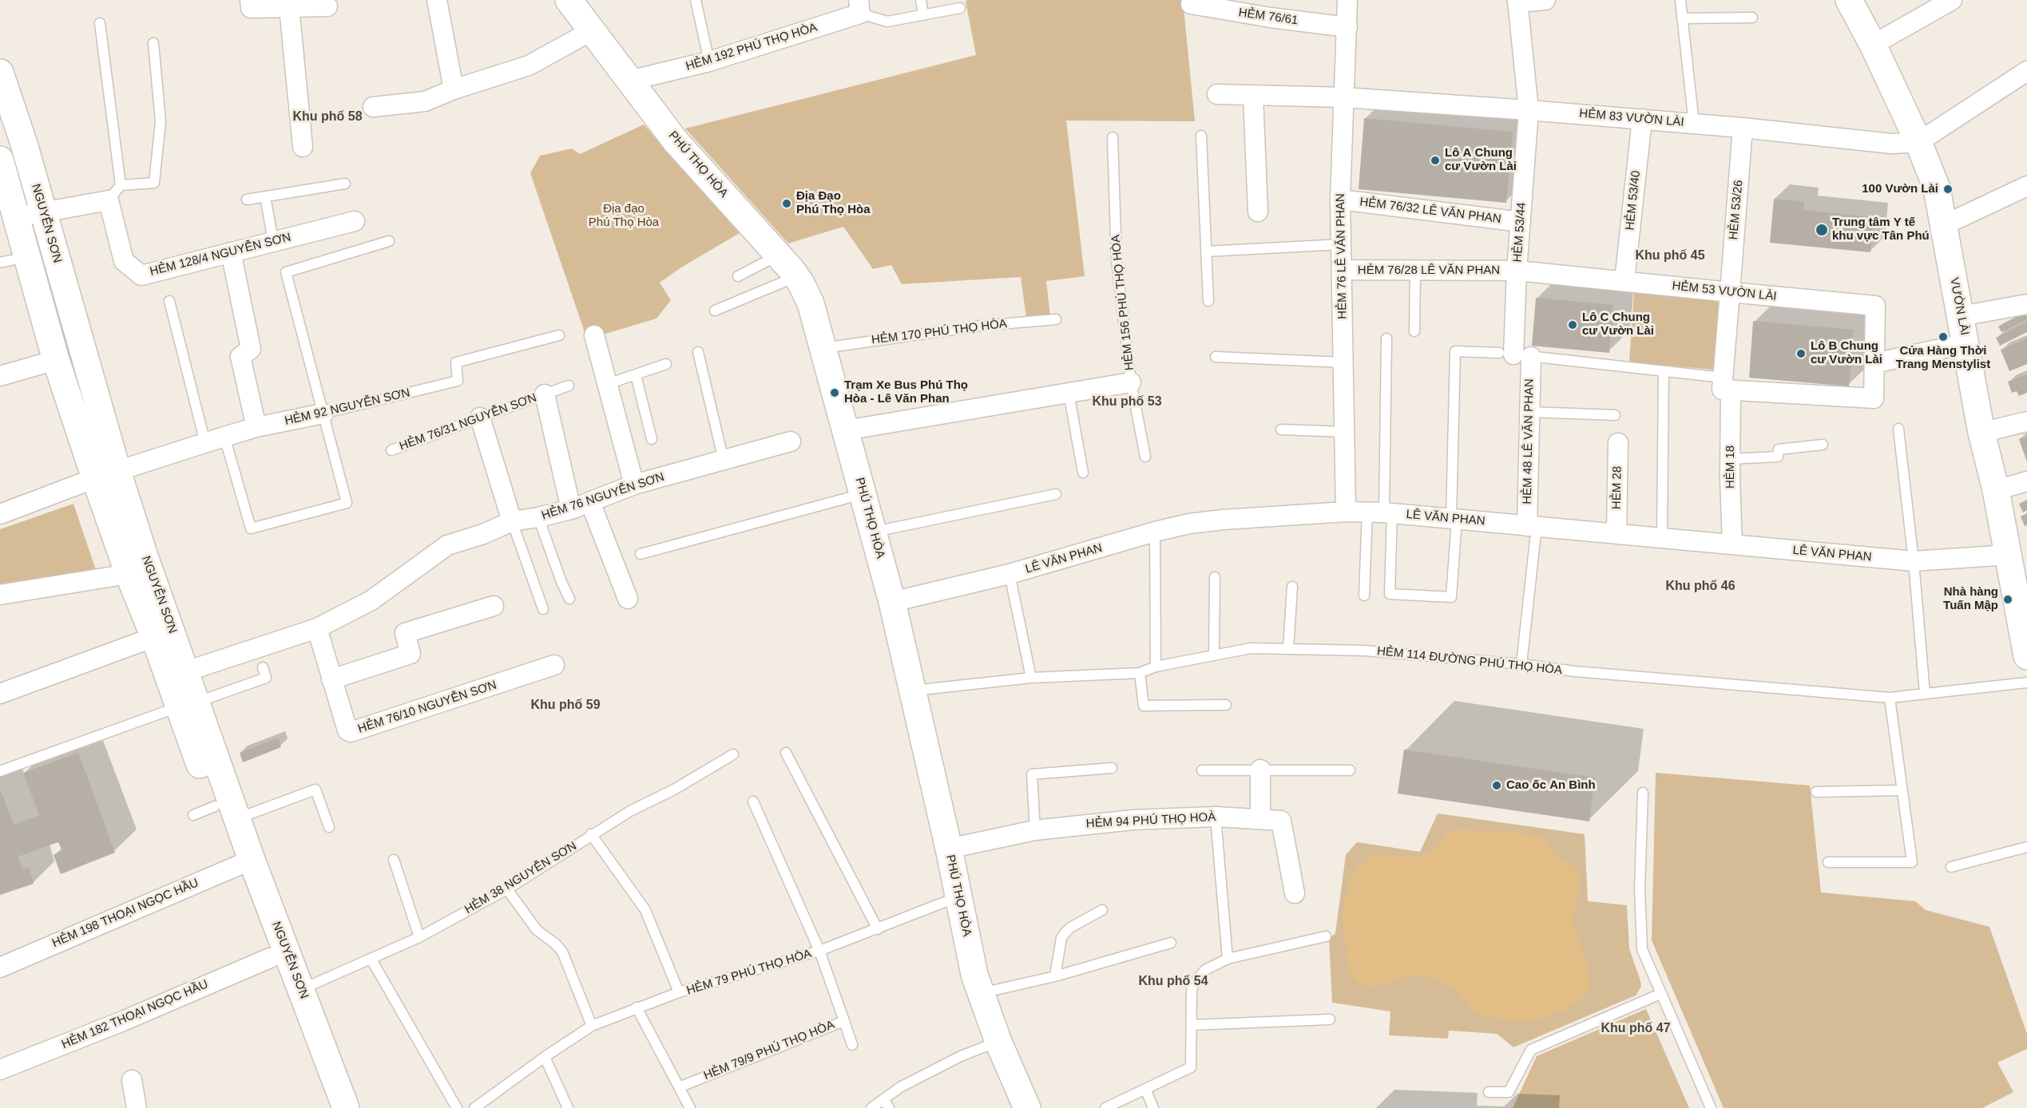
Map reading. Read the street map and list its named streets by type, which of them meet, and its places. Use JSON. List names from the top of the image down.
{
  "streets": {
    "street": [
      "HẺM 76/61",
      "HẺM 192 PHÚ THỌ HÒA",
      "HẺM 83 VƯỜN LÀI",
      "PHÚ THỌ HÒA",
      "HẺM 53/40",
      "HẺM 53/26",
      "HẺM 76/32 LÊ VĂN PHAN",
      "NGUYỄN SƠN",
      "HẺM 53/44",
      "HẺM 128/4 NGUYỄN SƠN",
      "HẺM 76 LÊ VĂN PHAN",
      "HẺM 76/28 LÊ VĂN PHAN",
      "HẺM 53 VƯỜN LÀI",
      "HẺM 156 PHÚ THỌ HÒA",
      "VƯỜN LÀI",
      "HẺM 92 NGUYỄN SƠN",
      "HẺM 76/31 NGUYỄN SƠN",
      "HẺM 48 LÊ VĂN PHAN",
      "HẺM 18",
      "HẺM 28",
      "HẺM 76 NGUYỄN SƠN",
      "LÊ VĂN PHAN",
      "HẺM 76/10 NGUYỄN SƠN",
      "HẺM 94 PHÚ THỌ HOÀ",
      "HẺM 198 THOẠI NGỌC HẦU",
      "HẺM 182 THOẠI NGỌC HẦU"
    ],
    "lane": [
      "HẺM 170 PHÚ THỌ HÒA",
      "HẺM 114 ĐƯỜNG PHÚ THỌ HÒA",
      "HẺM 38 NGUYỄN SƠN",
      "HẺM 79 PHÚ THỌ HÒA",
      "HẺM 79/9 PHÚ THỌ HÒA"
    ]
  },
  "crossings": [
    ["HẺM 76/61", "HẺM 76 LÊ VĂN PHAN"],
    ["HẺM 192 PHÚ THỌ HÒA", "PHÚ THỌ HÒA"],
    ["HẺM 83 VƯỜN LÀI", "HẺM 53/40"],
    ["HẺM 83 VƯỜN LÀI", "HẺM 53/26"],
    ["HẺM 83 VƯỜN LÀI", "HẺM 53/44"],
    ["HẺM 83 VƯỜN LÀI", "HẺM 76 LÊ VĂN PHAN"],
    ["HẺM 83 VƯỜN LÀI", "VƯỜN LÀI"],
    ["PHÚ THỌ HÒA", "HẺM 156 PHÚ THỌ HÒA"],
    ["PHÚ THỌ HÒA", "HẺM 170 PHÚ THỌ HÒA"],
    ["PHÚ THỌ HÒA", "LÊ VĂN PHAN"],
    ["PHÚ THỌ HÒA", "HẺM 114 ĐƯỜNG PHÚ THỌ HÒA"],
    ["PHÚ THỌ HÒA", "HẺM 94 PHÚ THỌ HOÀ"],
    ["PHÚ THỌ HÒA", "HẺM 79 PHÚ THỌ HÒA"],
    ["HẺM 53/40", "HẺM 53 VƯỜN LÀI"],
    ["HẺM 53/26", "HẺM 53 VƯỜN LÀI"],
    ["HẺM 53/26", "HẺM 18"],
    ["HẺM 76/32 LÊ VĂN PHAN", "HẺM 53/44"],
    ["HẺM 76/32 LÊ VĂN PHAN", "HẺM 76 LÊ VĂN PHAN"],
    ["NGUYỄN SƠN", "HẺM 92 NGUYỄN SƠN"],
    ["NGUYỄN SƠN", "HẺM 76 NGUYỄN SƠN"],
    ["NGUYỄN SƠN", "HẺM 38 NGUYỄN SƠN"],
    ["NGUYỄN SƠN", "HẺM 198 THOẠI NGỌC HẦU"],
    ["NGUYỄN SƠN", "HẺM 182 THOẠI NGỌC HẦU"],
    ["HẺM 53/44", "HẺM 76/28 LÊ VĂN PHAN"],
    ["HẺM 53/44", "HẺM 53 VƯỜN LÀI"],
    ["HẺM 53/44", "HẺM 48 LÊ VĂN PHAN"],
    ["HẺM 76 LÊ VĂN PHAN", "HẺM 76/28 LÊ VĂN PHAN"],
    ["HẺM 76 LÊ VĂN PHAN", "LÊ VĂN PHAN"],
    ["HẺM 76/28 LÊ VĂN PHAN", "HẺM 53 VƯỜN LÀI"],
    ["HẺM 53 VƯỜN LÀI", "HẺM 48 LÊ VĂN PHAN"],
    ["HẺM 53 VƯỜN LÀI", "HẺM 18"],
    ["HẺM 53 VƯỜN LÀI", "LÊ VĂN PHAN"],
    ["VƯỜN LÀI", "LÊ VĂN PHAN"],
    ["HẺM 76/31 NGUYỄN SƠN", "HẺM 76 NGUYỄN SƠN"],
    ["HẺM 48 LÊ VĂN PHAN", "LÊ VĂN PHAN"],
    ["HẺM 18", "LÊ VĂN PHAN"],
    ["HẺM 28", "LÊ VĂN PHAN"],
    ["HẺM 76 NGUYỄN SƠN", "HẺM 76/10 NGUYỄN SƠN"],
    ["HẺM 79 PHÚ THỌ HÒA", "HẺM 79/9 PHÚ THỌ HÒA"]
  ],
  "districts": [
    "Khu phố 58",
    "Khu phố 45",
    "Khu phố 53",
    "Khu phố 46",
    "Khu phố 59",
    "Khu phố 54",
    "Khu phố 47"
  ],
  "parks": ["Địa đạo Phú Thọ Hòa"],
  "places": [
    "Lô A Chung cư Vườn Lài",
    "100 Vườn Lài",
    "Địa Đạo Phú Thọ Hòa",
    "Trung tâm Y tế khu vực Tân Phú",
    "Lô C Chung cư Vườn Lài",
    "Cửa Hàng Thời Trang Menstylist",
    "Lô B Chung cư Vườn Lài",
    "Trạm Xe Bus Phú Thọ Hòa - Lê Văn Phan",
    "Nhà hàng Tuấn Mập",
    "Cao ốc An Bình"
  ]
}
